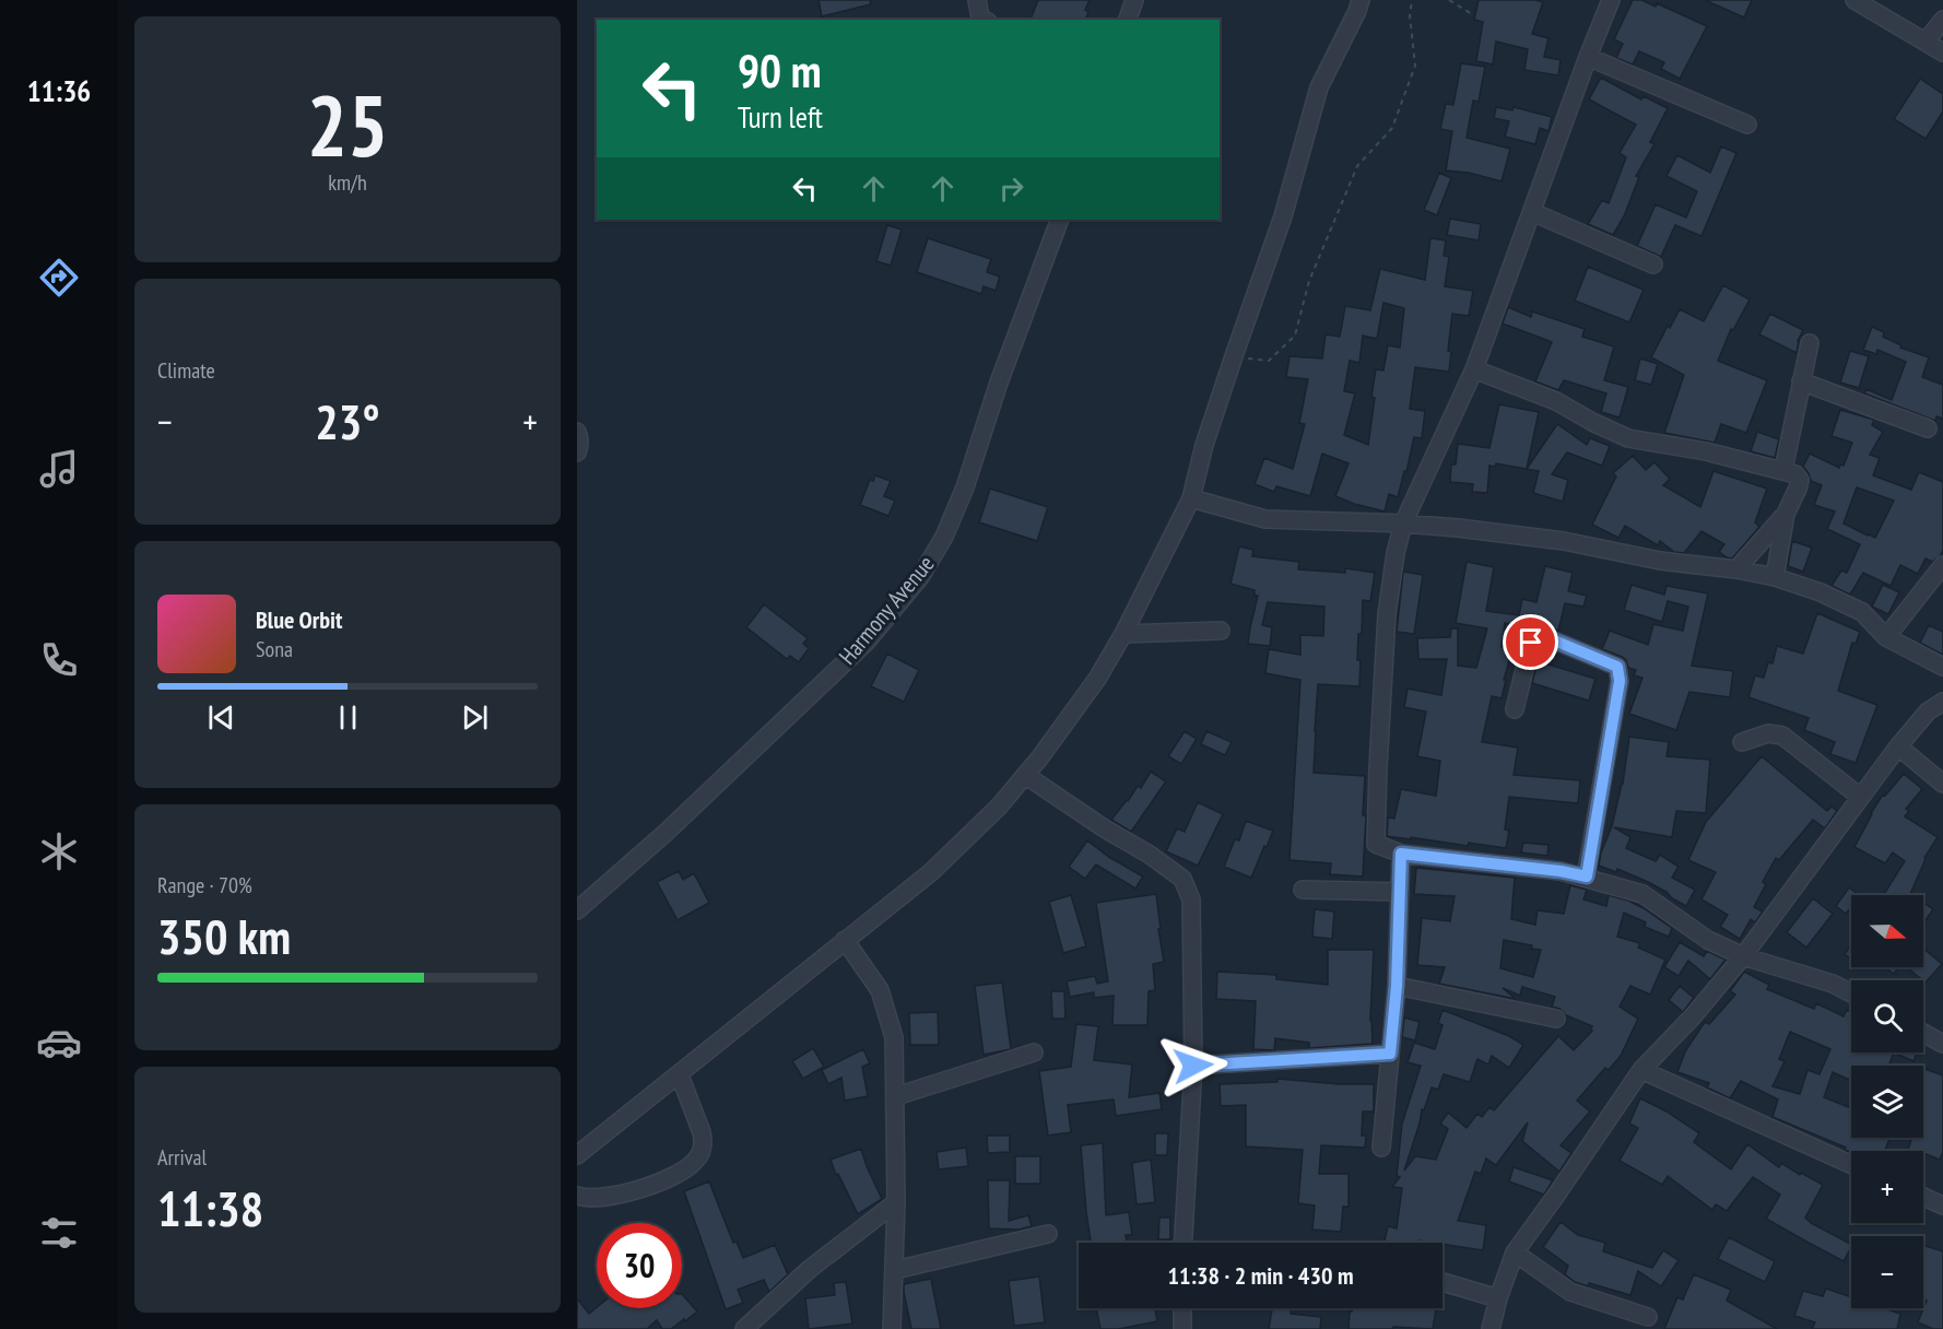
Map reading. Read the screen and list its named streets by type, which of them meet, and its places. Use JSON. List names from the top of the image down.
{
  "streets": {
    "street": ["Harmony Avenue"]
  },
  "north": "right",
  "page": {
    "tabs": "11:36",
    "tile": [
      ["25", "km/h"],
      "Climate",
      ["Range · 70%", "350 km"],
      ["Arrival", "11:38"]
    ],
    "turn": ["90 m", "Turn left"],
    "heat": ["−", "23°", "+"],
    "song": ["Blue Orbit", "Sona"],
    "map_buttons": ["+", "−"],
    "limit": "30",
    "trip": "11:38 · 2 min · 430 m"
  }
}
